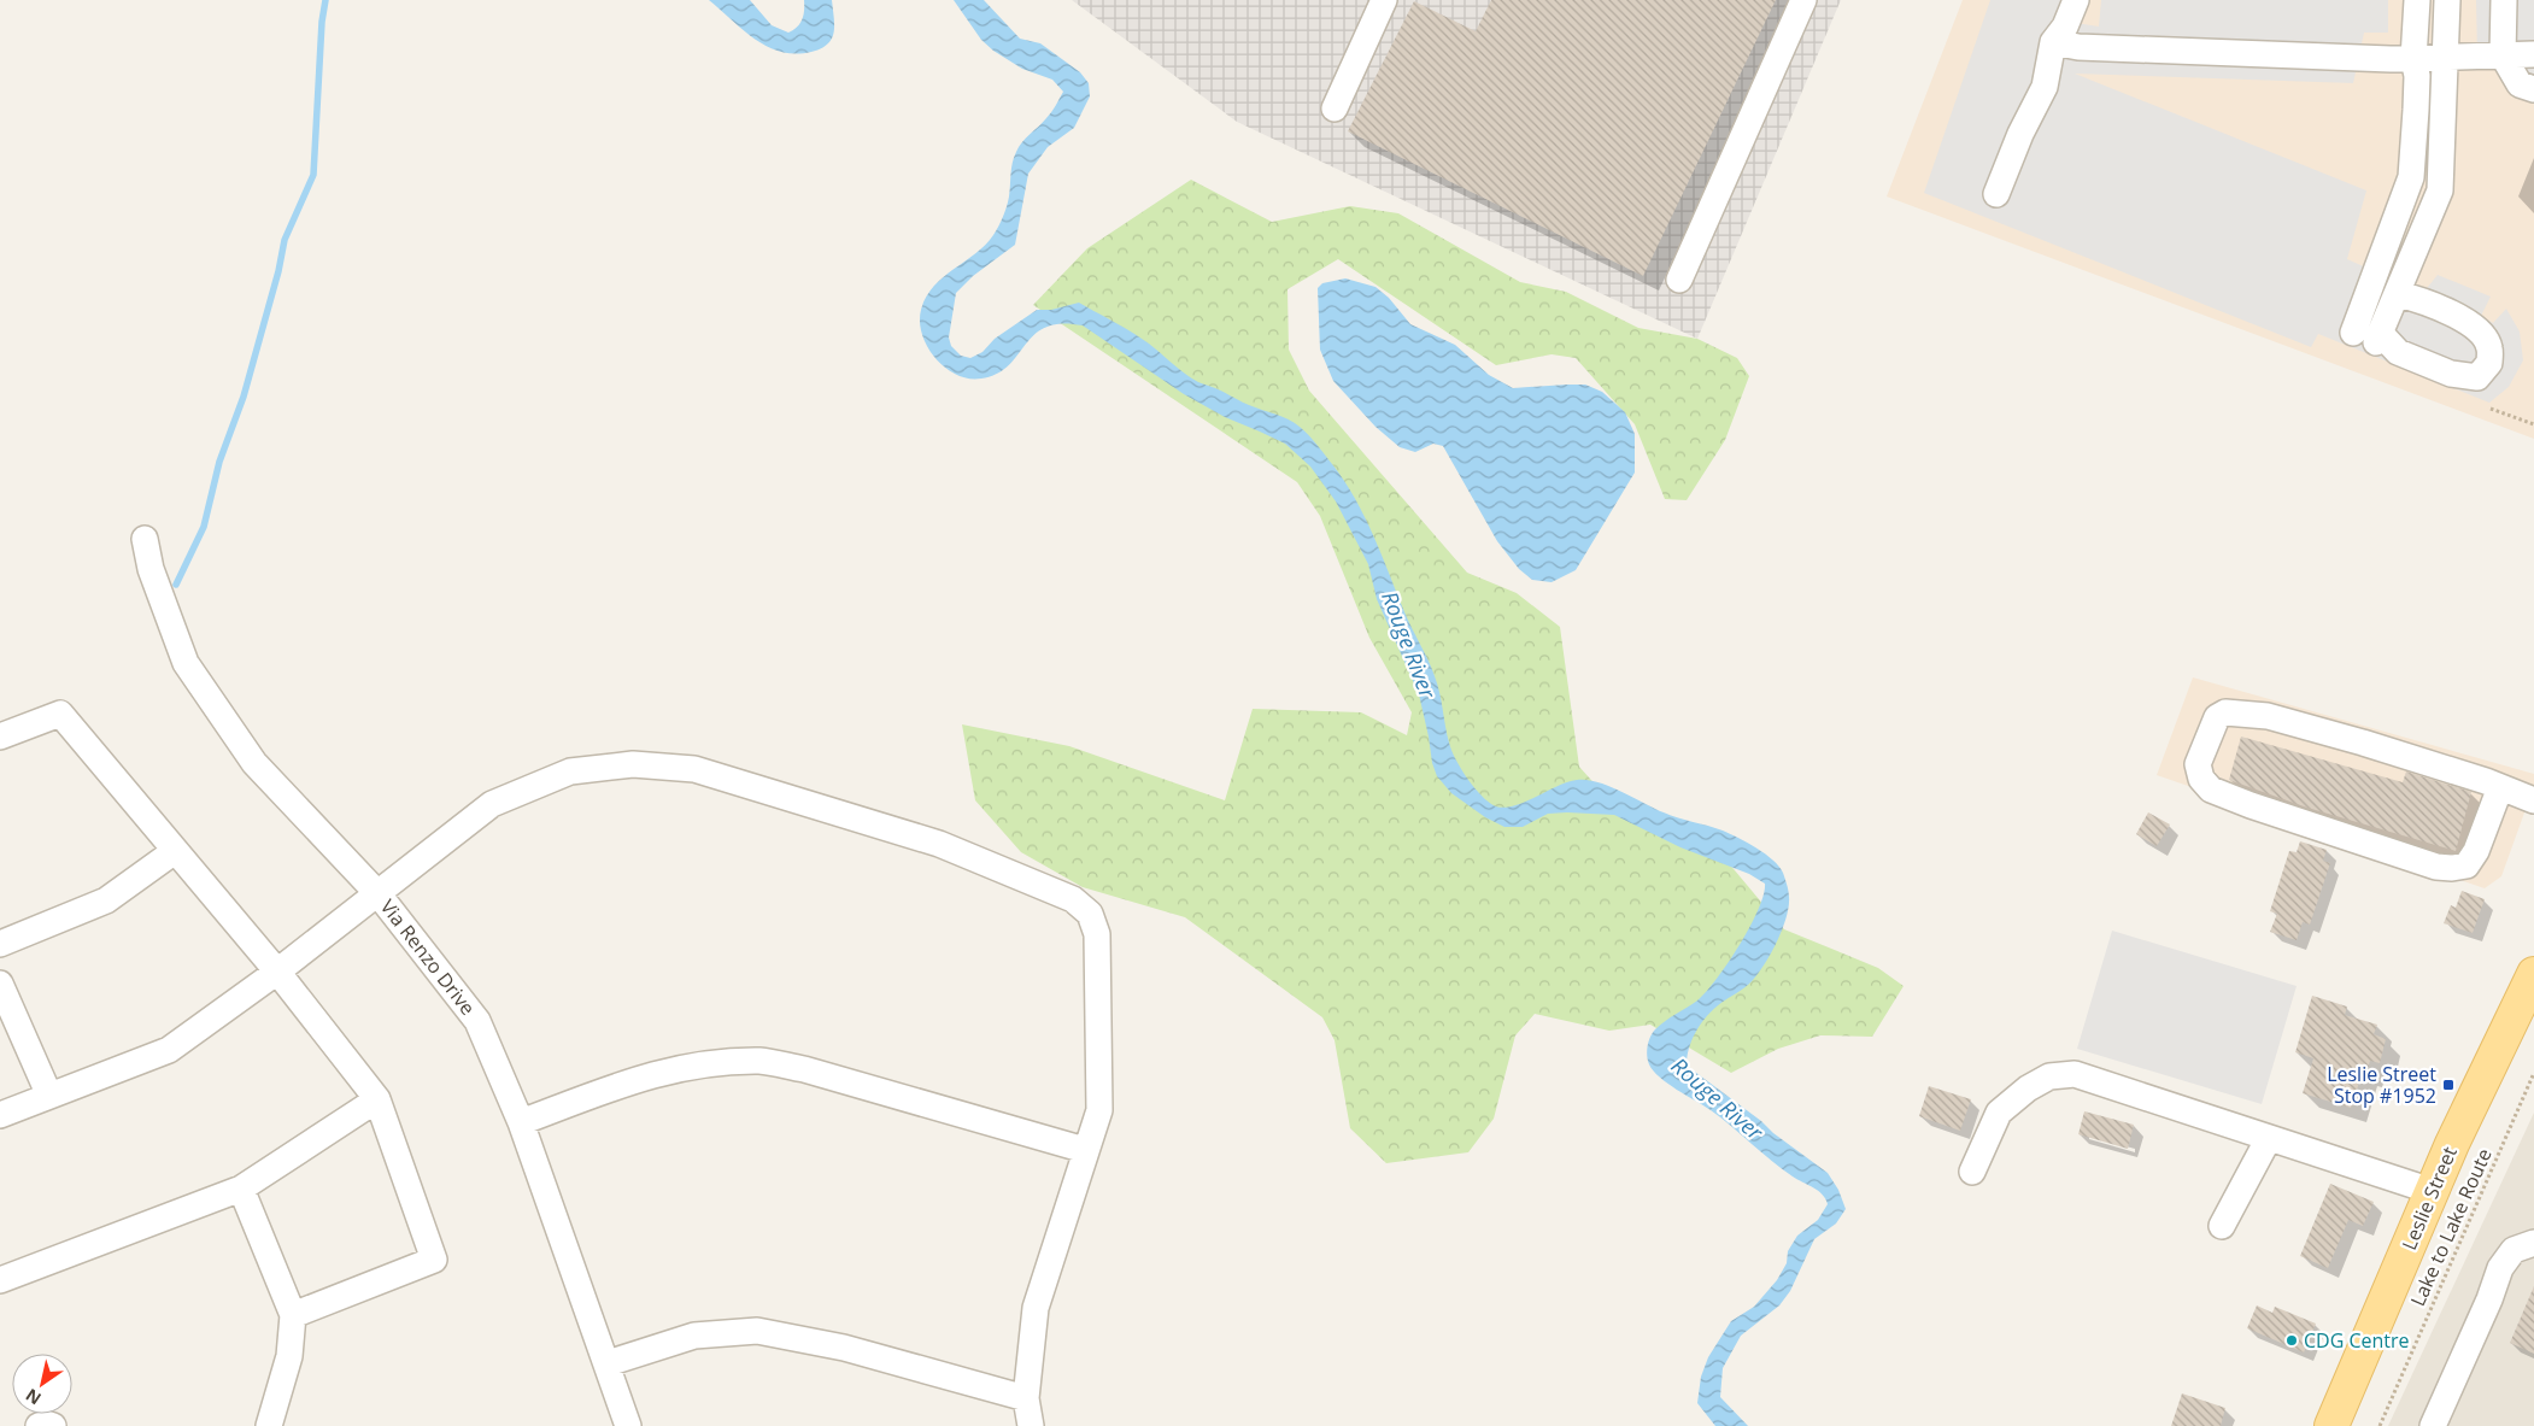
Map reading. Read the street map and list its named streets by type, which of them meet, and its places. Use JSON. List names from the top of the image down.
{
  "streets": {
    "main road": ["Leslie Street"],
    "street": ["Via Renzo Drive"],
    "path": ["Lake to Lake Route"]
  },
  "water": ["Rouge River"],
  "places": {
    "transit": ["Leslie Street Stop #1952"],
    "other": ["CDG Centre"]
  },
  "north": "bottom left"
}
